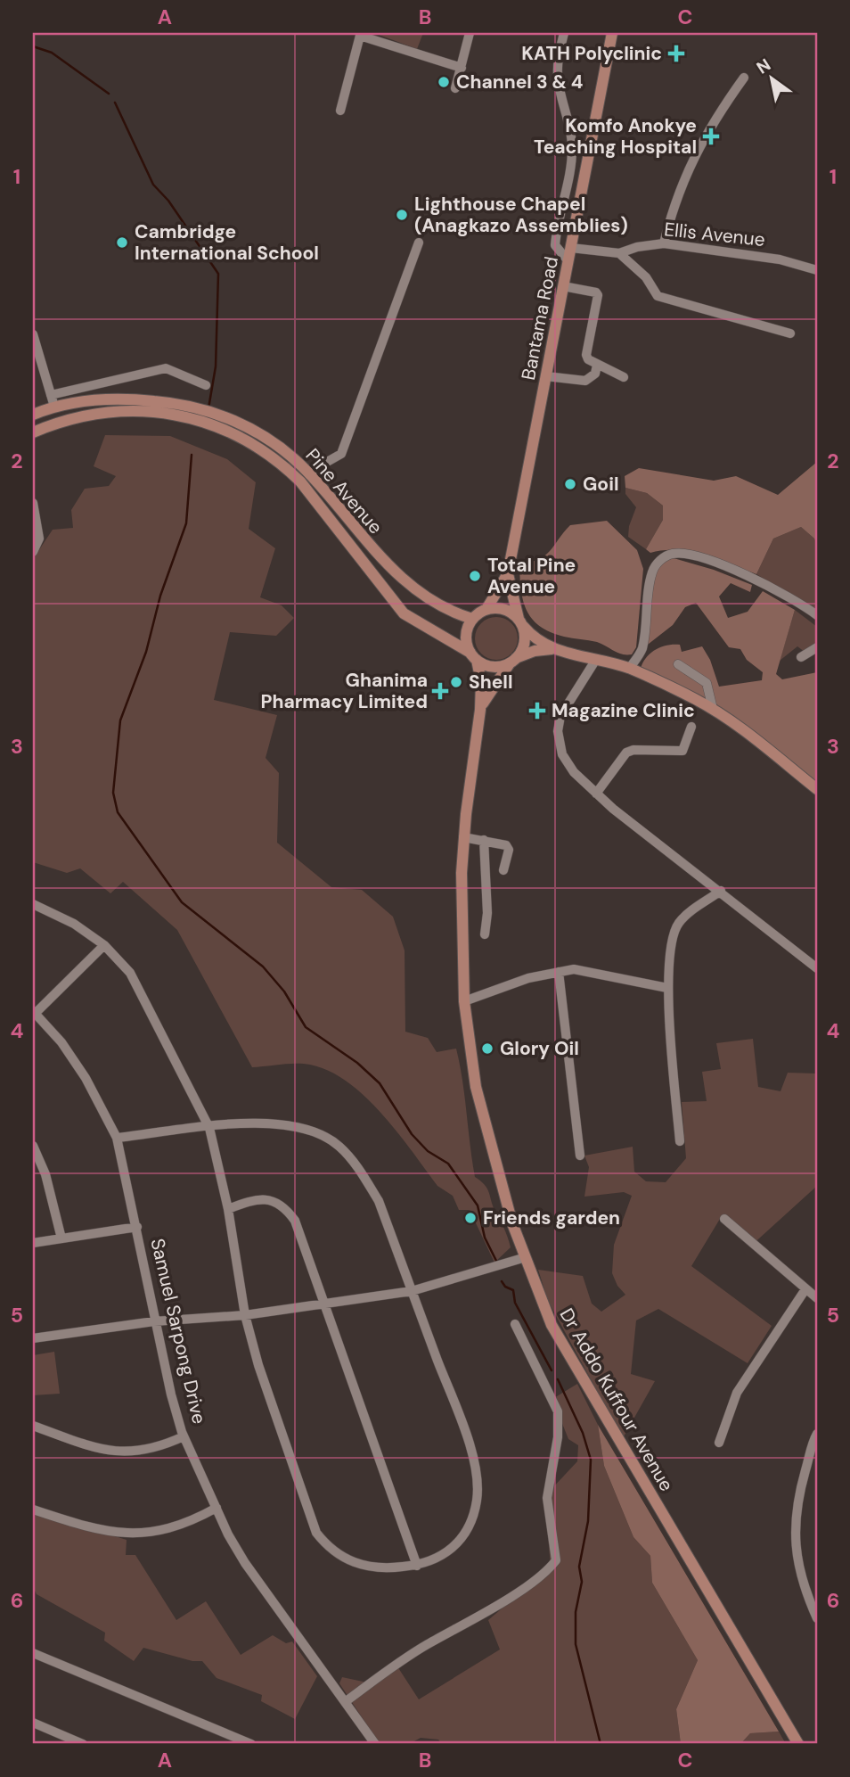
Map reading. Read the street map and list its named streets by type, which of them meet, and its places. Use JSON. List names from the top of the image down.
{
  "streets": {
    "main road": ["Bantama Road", "Pine Avenue", "Dr Addo Kuffour Avenue"],
    "street": ["Ellis Avenue", "Samuel Sarpong Drive"]
  },
  "crossings": [
    ["Ellis Avenue", "Bantama Road"]
  ],
  "places": {
    "health": [
      "KATH Polyclinic",
      "Komfo Anokye Teaching Hospital",
      "Ghanima Pharmacy Limited",
      "Magazine Clinic"
    ],
    "other": [
      "Channel 3 & 4",
      "Lighthouse Chapel (Anagkazo Assemblies)",
      "Cambridge International School",
      "Goil",
      "Total Pine Avenue",
      "Shell",
      "Glory Oil",
      "Friends garden"
    ]
  },
  "north": "top left",
  "grid": {
    "columns": ["A", "B", "C"],
    "rows": [
      "1",
      "2",
      "3",
      "4",
      "5",
      "6"
    ]
  }
}
